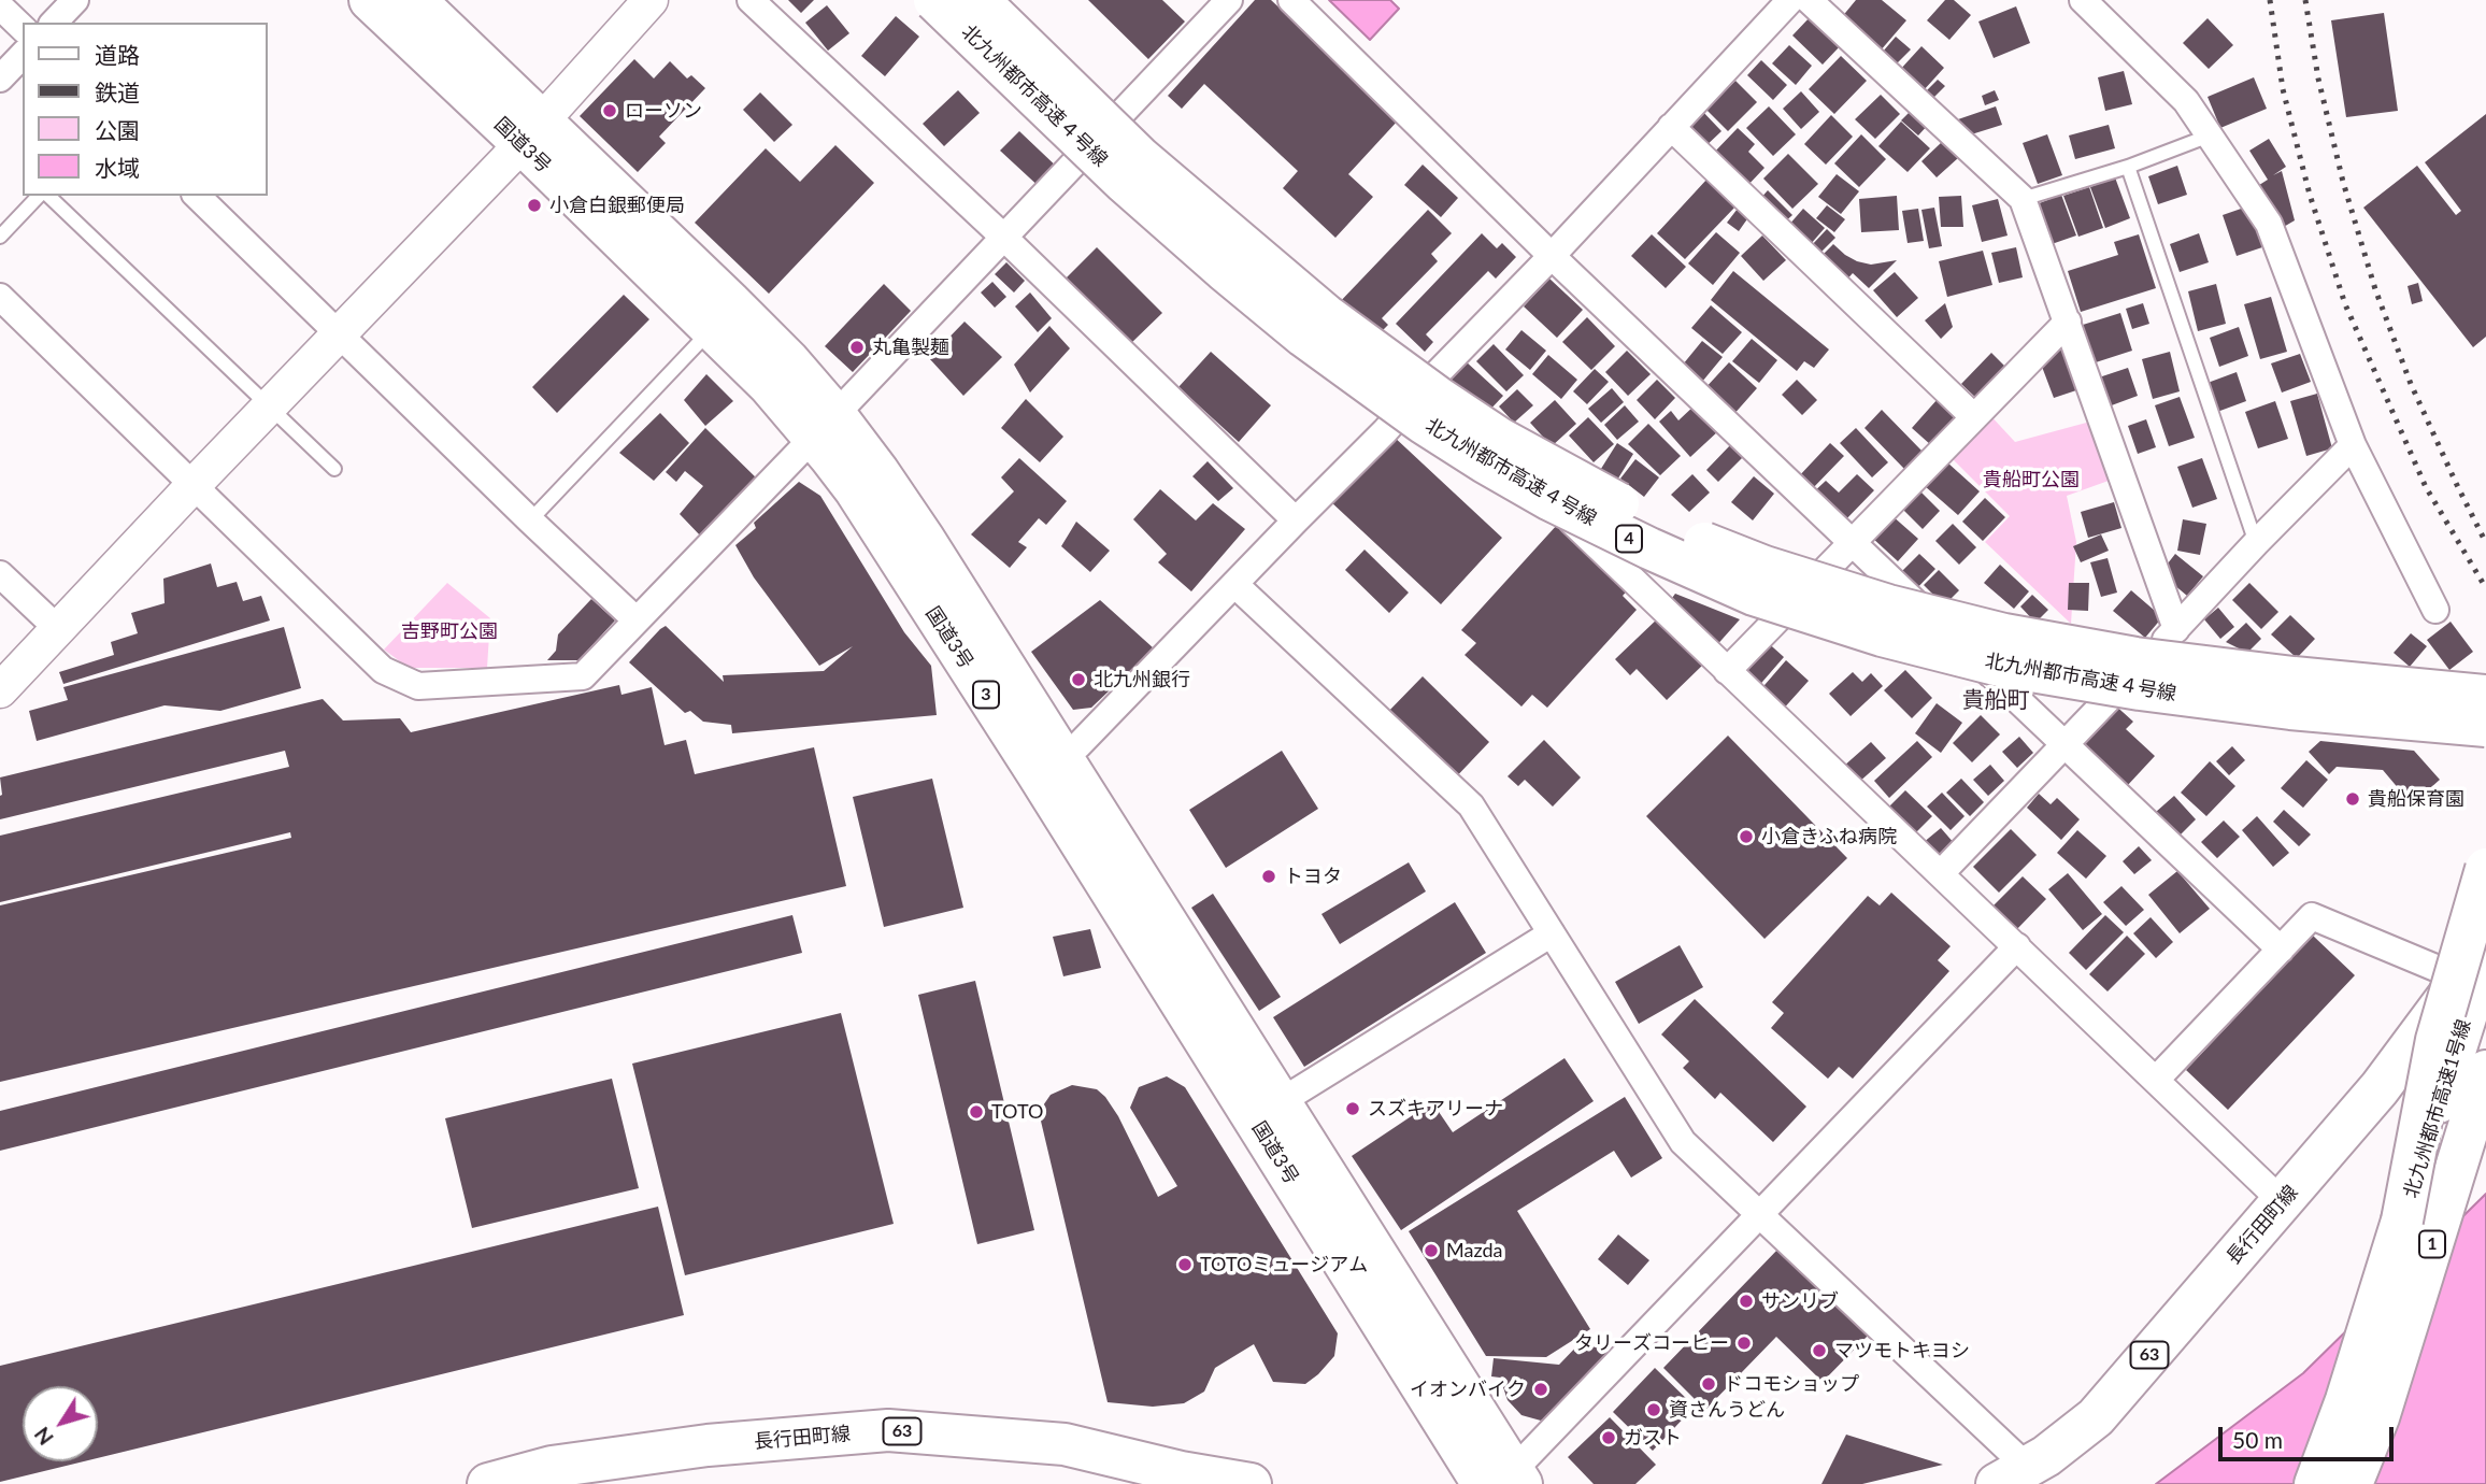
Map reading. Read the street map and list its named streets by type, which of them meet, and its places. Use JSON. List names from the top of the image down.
{
  "streets": {
    "main road": [
      "北九州都市高速４号線",
      "国道3号",
      "4",
      "3",
      "北九州都市高速1号線",
      "長行田町線",
      "1",
      "63"
    ]
  },
  "crossings": [
    ["北九州都市高速1号線", "長行田町線"],
    ["北九州都市高速1号線", "1"]
  ],
  "districts": ["貴船町"],
  "parks": ["貴船町公園", "吉野町公園"],
  "places": [
    "ローソン",
    "小倉白銀郵便局",
    "丸亀製麺",
    "北九州銀行",
    "貴船保育園",
    "小倉きふね病院",
    "トヨタ",
    "スズキアリーナ",
    "TOTO",
    "Mazda",
    "TOTOミュージアム",
    "サンリブ",
    "タリーズコーヒー",
    "マツモトキヨシ",
    "ドコモショップ",
    "イオンバイク",
    "資さんうどん",
    "ガスト"
  ],
  "legend": [
    "道路",
    "鉄道",
    "公園",
    "水域"
  ],
  "scale_bar": "50 m",
  "north": "bottom left"
}
